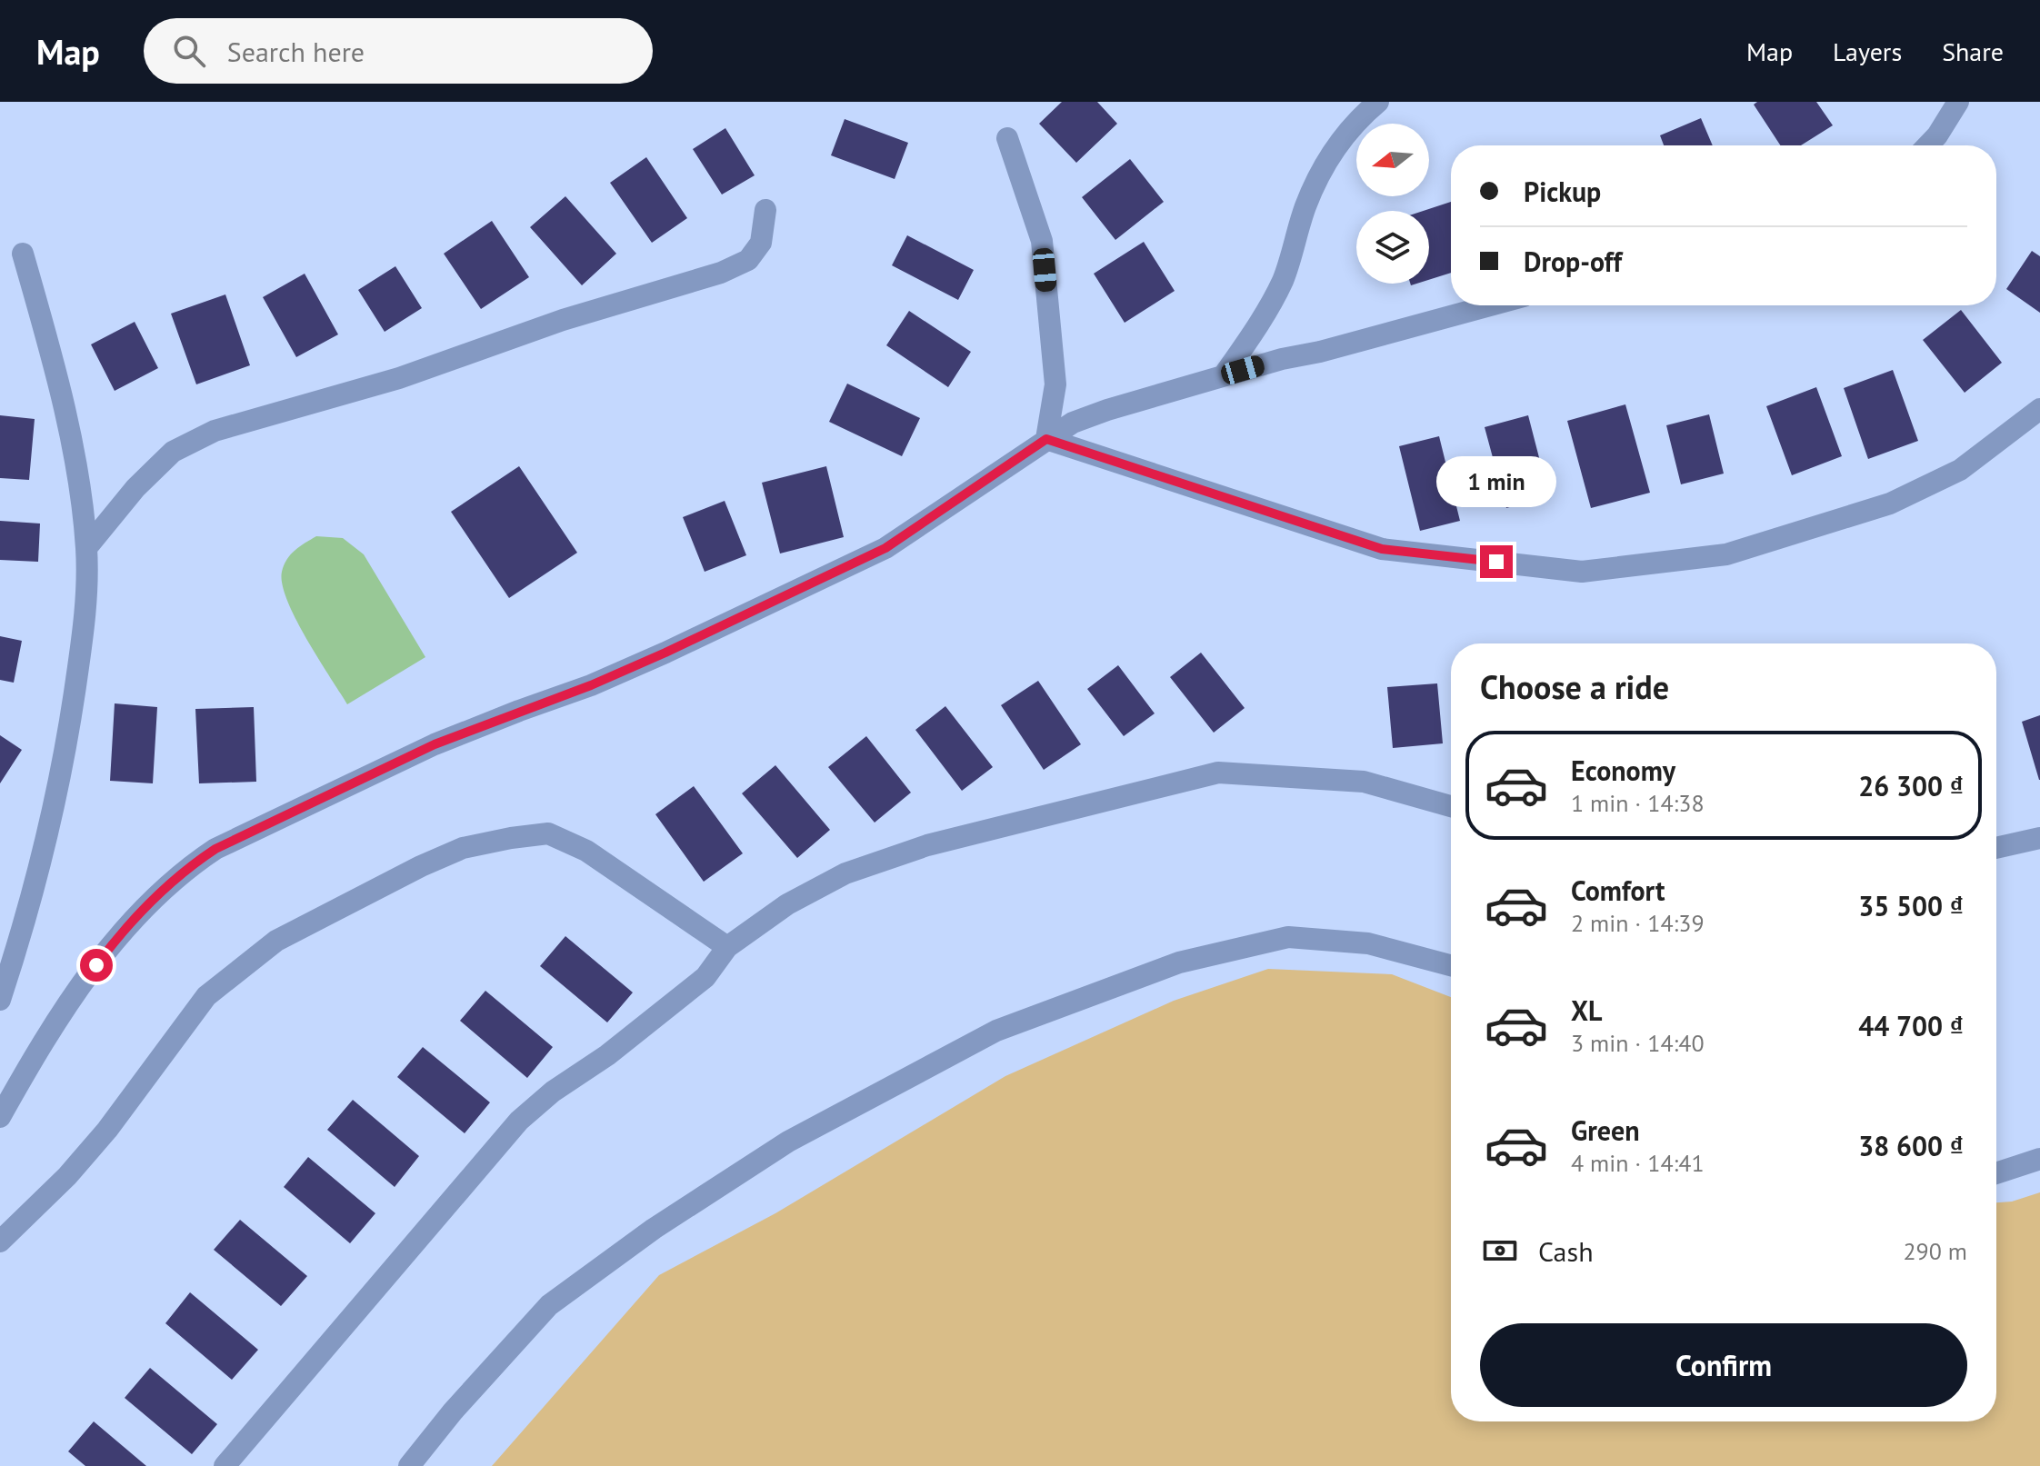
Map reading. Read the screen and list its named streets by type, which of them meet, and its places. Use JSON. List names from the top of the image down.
{
  "north": "left",
  "page": {
    "header": "Map",
    "search": "Search here",
    "nav": ["Map", "Layers", "Share"],
    "banner": ["Pickup", "Drop-off"],
    "bubble": "1 min",
    "heading": "Choose a ride",
    "list": [
      {
        "name": "Economy",
        "note": "1 min · 14:38",
        "value": "26 300 ₫"
      },
      {
        "name": "Comfort",
        "note": "2 min · 14:39",
        "value": "35 500 ₫"
      },
      {
        "name": "XL",
        "note": "3 min · 14:40",
        "value": "44 700 ₫"
      },
      {
        "name": "Green",
        "note": "4 min · 14:41",
        "value": "38 600 ₫"
      }
    ],
    "pay": ["Cash", "290 m"],
    "buttons": "Confirm"
  }
}
